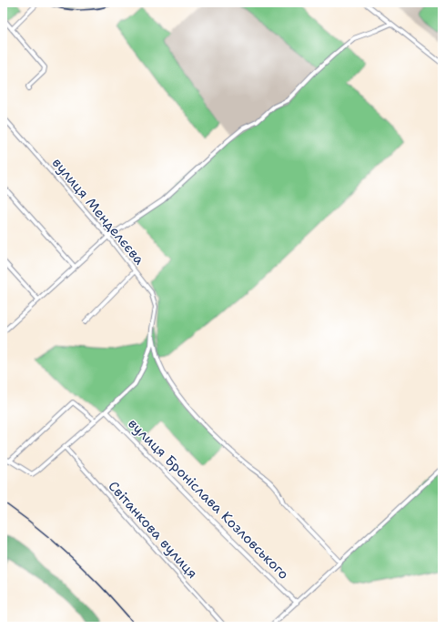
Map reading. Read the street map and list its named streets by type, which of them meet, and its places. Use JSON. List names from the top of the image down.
{
  "streets": {
    "street": ["вулиця Менделєєва", "вулиця Броніслава Козловського", "Світанкова вулиця"]
  }
}
